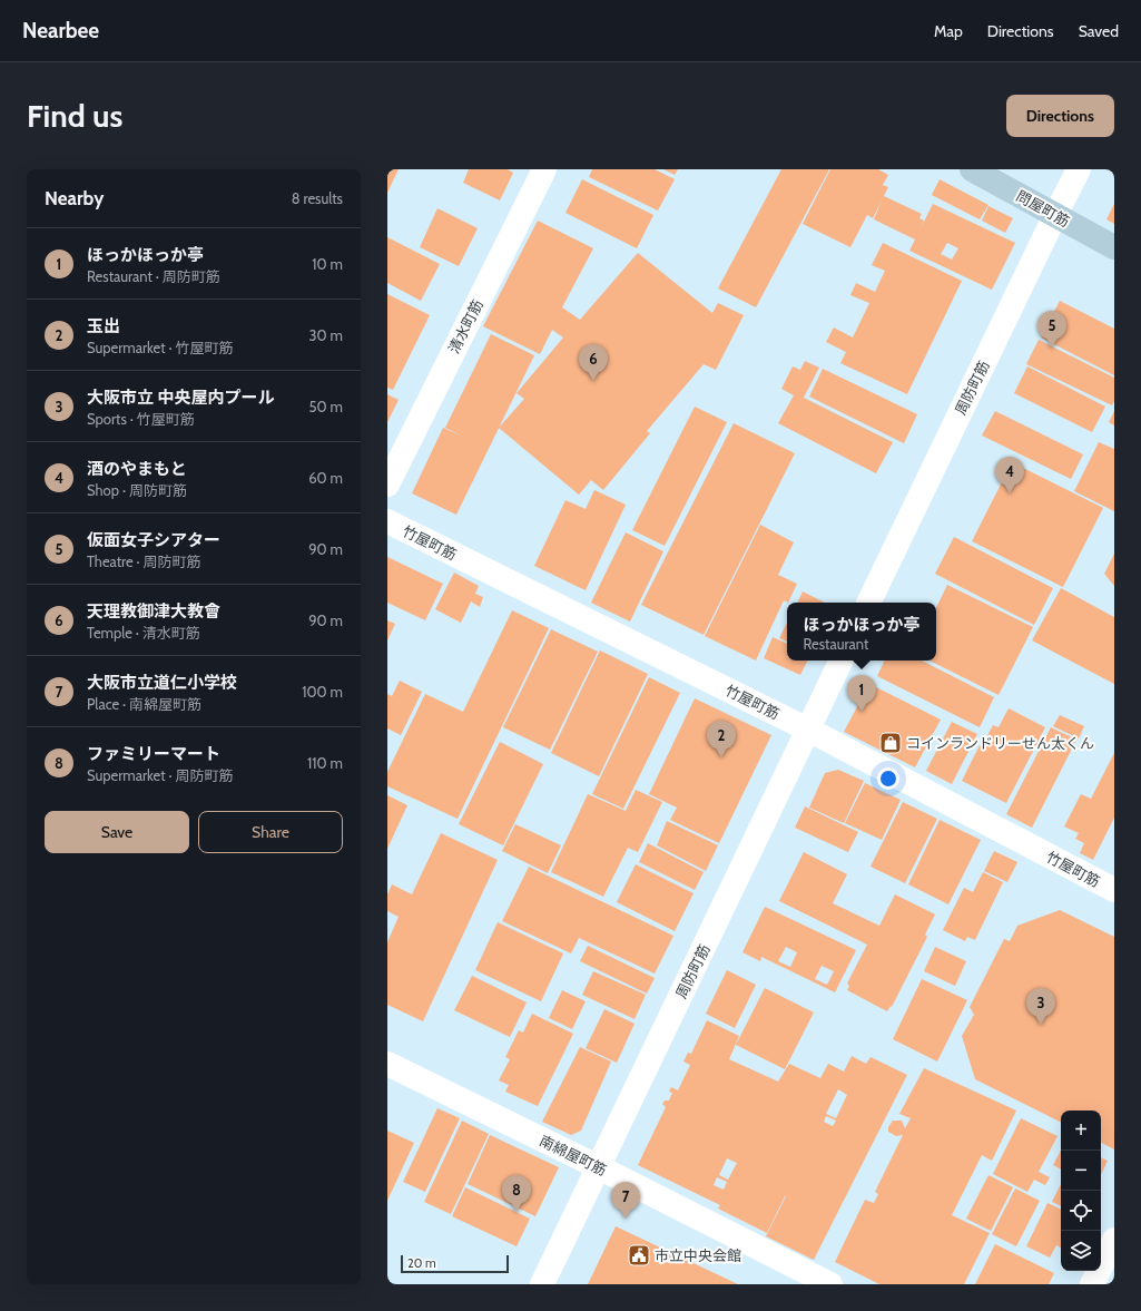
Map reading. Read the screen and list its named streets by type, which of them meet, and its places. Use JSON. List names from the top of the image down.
{
  "streets": {
    "street": [
      "問屋町筋",
      "清水町筋",
      "周防町筋",
      "竹屋町筋",
      "南綿屋町筋"
    ]
  },
  "crossings": [
    ["問屋町筋", "周防町筋"],
    ["周防町筋", "竹屋町筋"],
    ["周防町筋", "南綿屋町筋"]
  ],
  "places": {
    "shop": ["コインランドリーせん太くん"],
    "public building": ["市立中央会館"]
  },
  "scale_bar": "20 m",
  "page": {
    "header": "Nearbee",
    "nav": ["Map", "Directions", "Saved"],
    "buttons": [
      "Directions",
      ["Save", "Share"]
    ],
    "title": "Find us",
    "heading": ["Nearby", "8 results"],
    "list": [
      {
        "mark": "1",
        "name": "ほっかほっか亭",
        "note": "Restaurant · 周防町筋",
        "value": "10 m"
      },
      {
        "mark": "2",
        "name": "玉出",
        "note": "Supermarket · 竹屋町筋",
        "value": "30 m"
      },
      {
        "mark": "3",
        "name": "大阪市立 中央屋内プール",
        "note": "Sports · 竹屋町筋",
        "value": "50 m"
      },
      {
        "mark": "4",
        "name": "酒のやまもと",
        "note": "Shop · 周防町筋",
        "value": "60 m"
      },
      {
        "mark": "5",
        "name": "仮面女子シアター",
        "note": "Theatre · 周防町筋",
        "value": "90 m"
      },
      {
        "mark": "6",
        "name": "天理教御津大教會",
        "note": "Temple · 清水町筋",
        "value": "90 m"
      },
      {
        "mark": "7",
        "name": "大阪市立道仁小学校",
        "note": "Place · 南綿屋町筋",
        "value": "100 m"
      },
      {
        "mark": "8",
        "name": "ファミリーマート",
        "note": "Supermarket · 周防町筋",
        "value": "110 m"
      }
    ],
    "pins": [
      "5",
      "6",
      "4",
      "1",
      "2",
      "3",
      "8",
      "7"
    ],
    "popup": ["ほっかほっか亭", "Restaurant"],
    "map_buttons": ["+", "−"],
    "scale": "20 m"
  }
}
